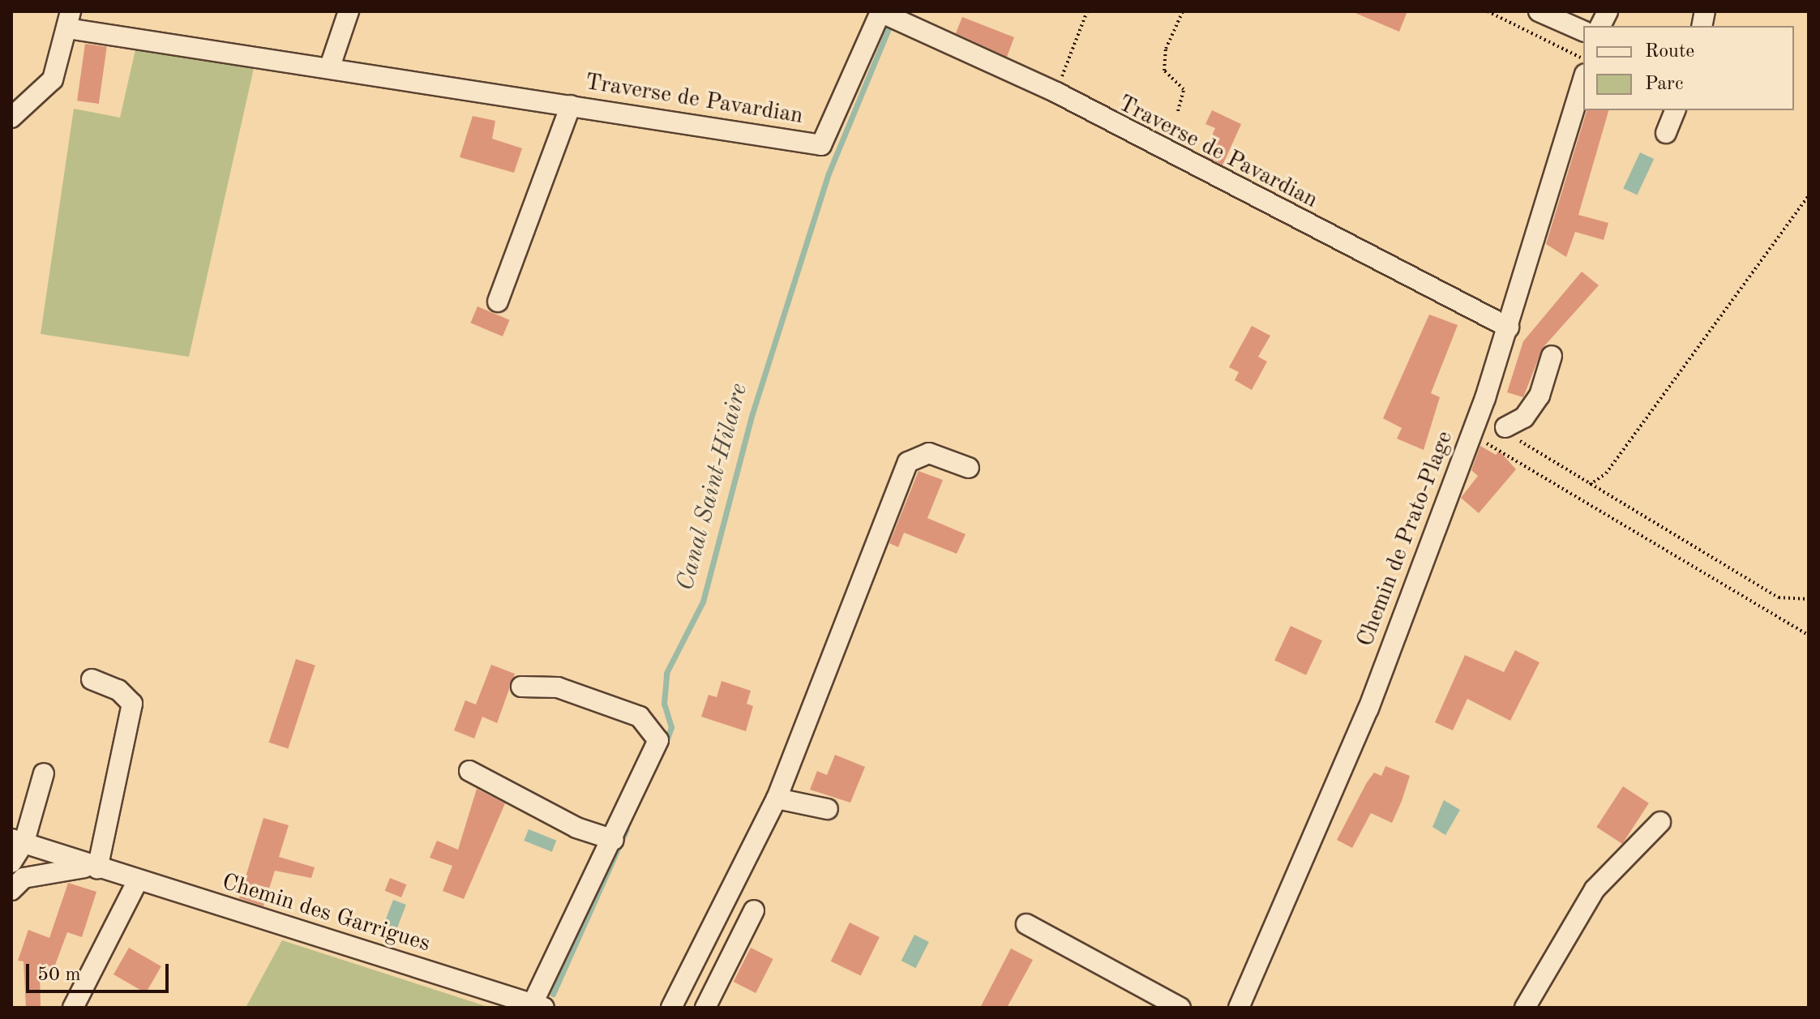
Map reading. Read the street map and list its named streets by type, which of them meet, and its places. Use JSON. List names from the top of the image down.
{
  "streets": {
    "street": ["Traverse de Pavardian", "Chemin de Prato-Plage", "Chemin des Garrigues"]
  },
  "crossings": [
    ["Traverse de Pavardian", "Chemin de Prato-Plage"]
  ],
  "water": ["Canal Saint-Hilaire"],
  "legend": ["Route", "Parc"],
  "scale_bar": "50 m"
}
